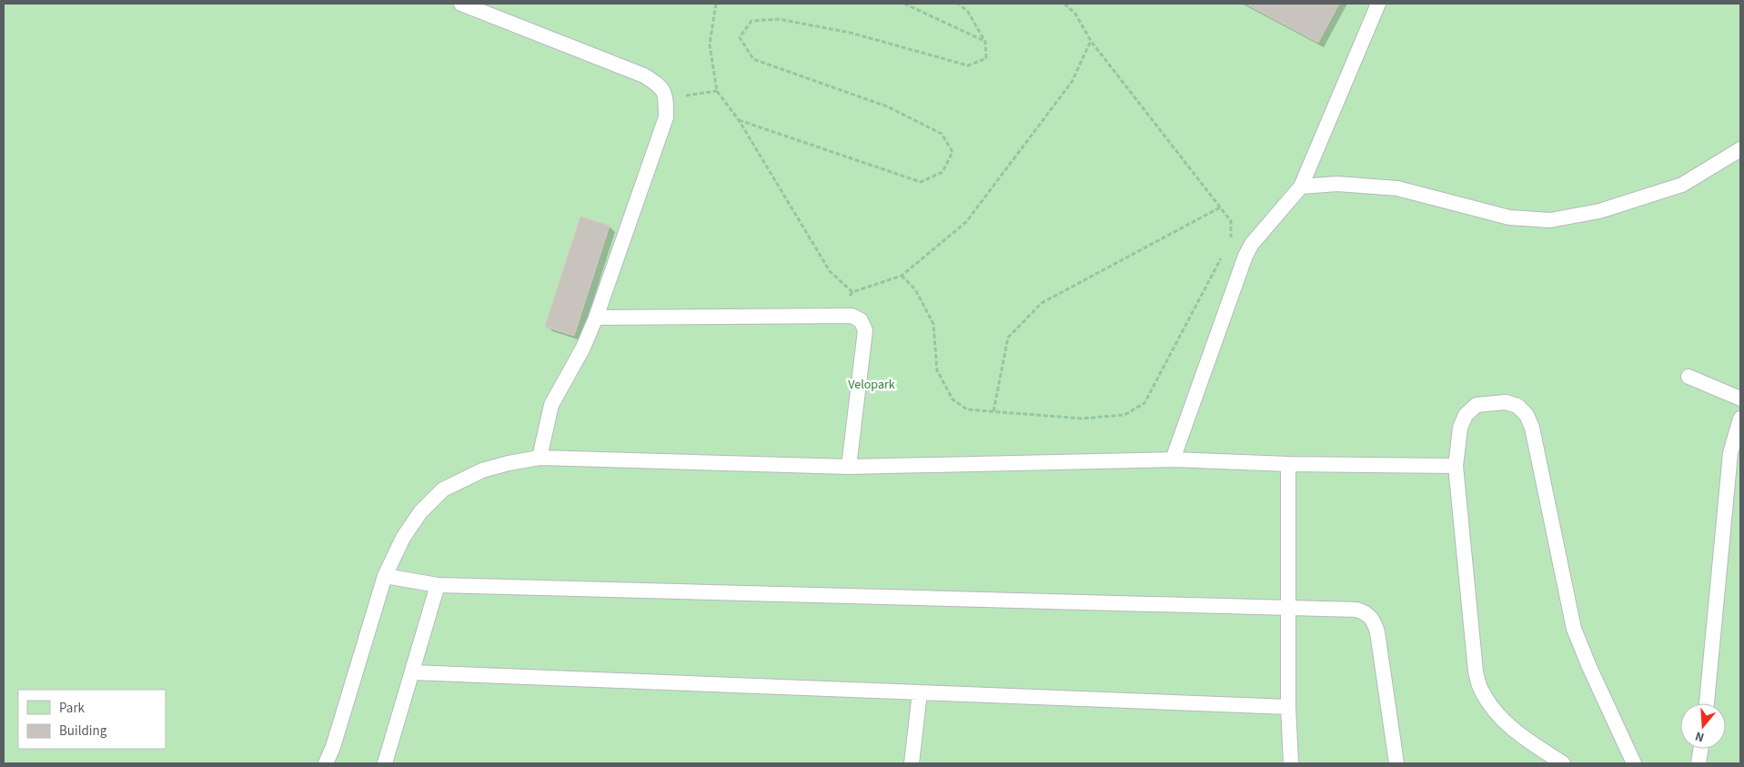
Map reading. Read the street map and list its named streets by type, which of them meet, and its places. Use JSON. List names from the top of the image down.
{
  "parks": ["Velopark"],
  "legend": ["Park", "Building"],
  "north": "bottom"
}
